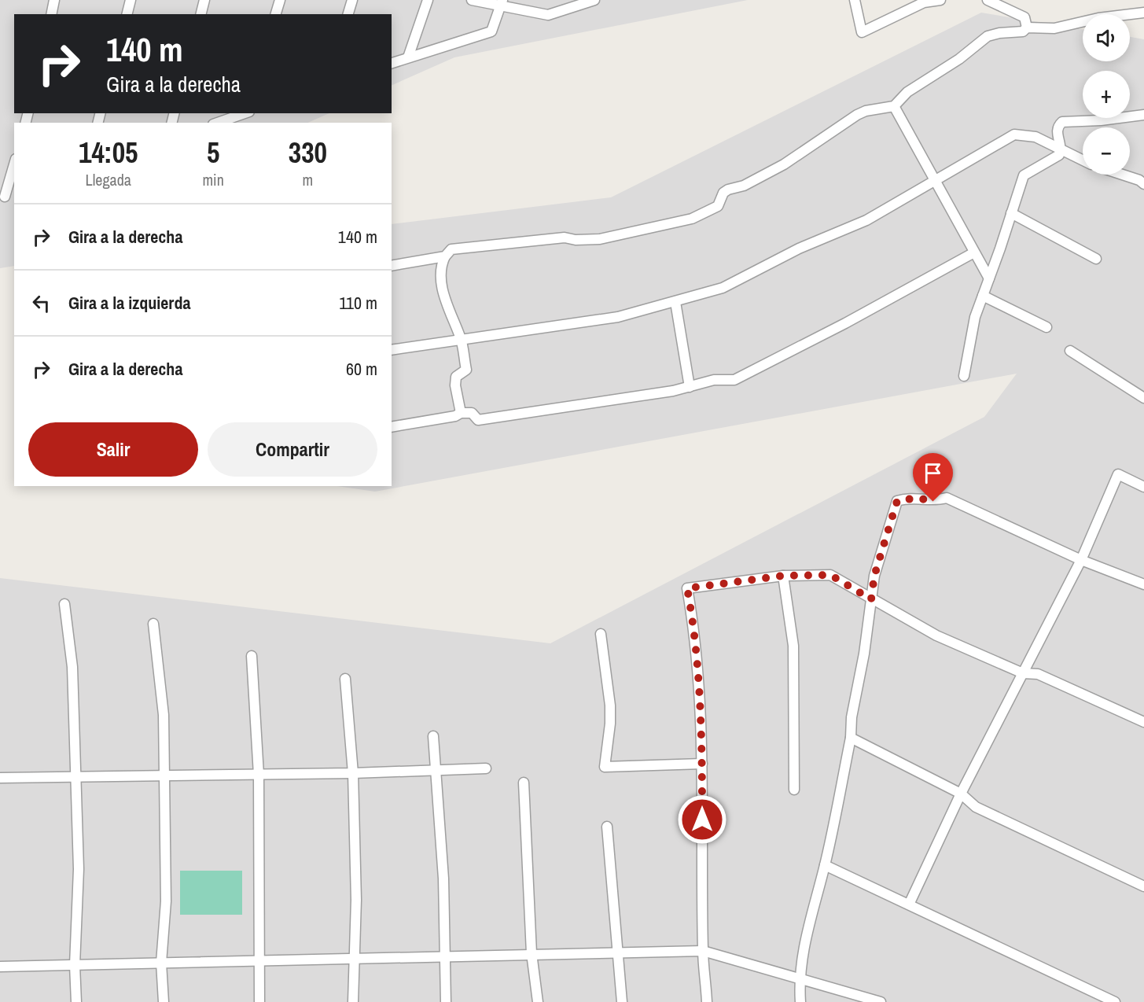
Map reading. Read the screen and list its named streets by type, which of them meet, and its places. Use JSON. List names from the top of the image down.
{
  "page": {
    "map_buttons": ["+", "−"],
    "turn": ["140 m", "Gira a la derecha"],
    "eta": [
      "14:05",
      "Llegada",
      "5",
      "min",
      "330",
      "m"
    ],
    "list": [
      {
        "name": "Gira a la derecha",
        "value": "140 m"
      },
      {
        "name": "Gira a la izquierda",
        "value": "110 m"
      },
      {
        "name": "Gira a la derecha",
        "value": "60 m"
      }
    ],
    "buttons": ["Salir", "Compartir"]
  }
}
